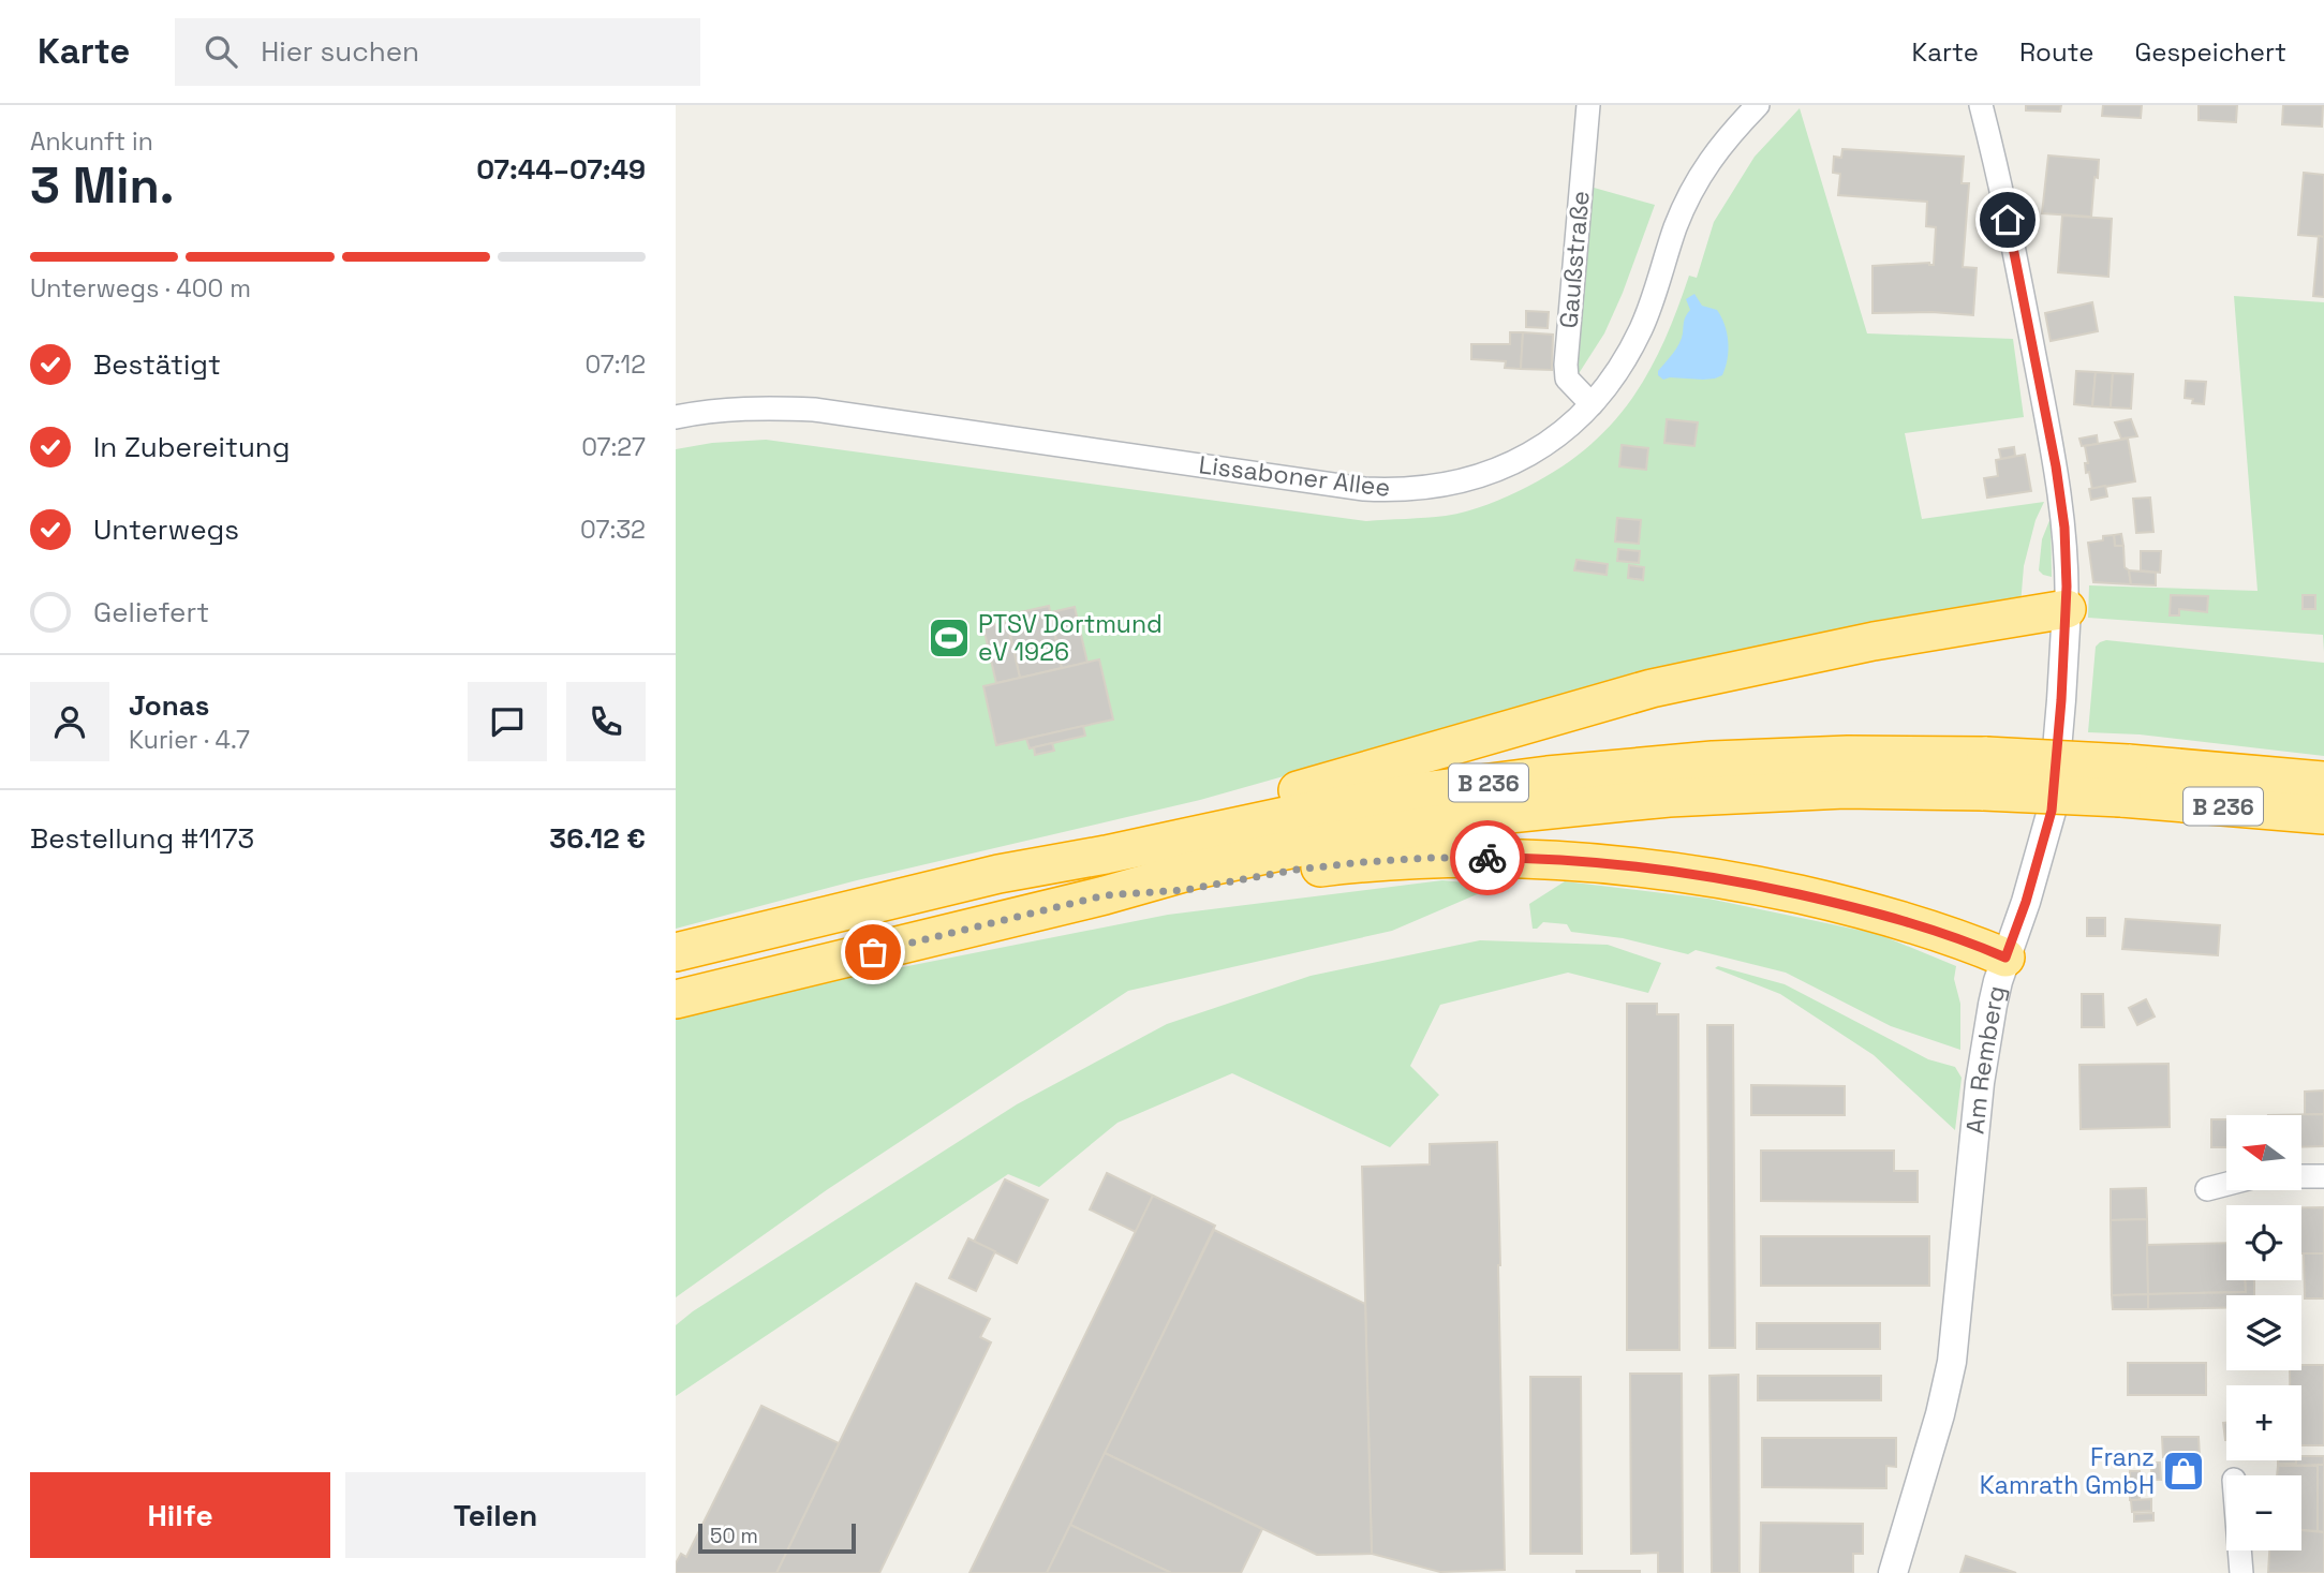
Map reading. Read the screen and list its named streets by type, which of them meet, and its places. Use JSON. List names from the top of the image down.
{
  "streets": {
    "highway": ["B 236"],
    "street": ["Gaußstraße", "Lissaboner Allee", "Am Remberg"]
  },
  "crossings": [
    ["Gaußstraße", "Lissaboner Allee"]
  ],
  "places": {
    "sports": ["PTSV Dortmund eV 1926"],
    "shop": ["Franz Kamrath GmbH"]
  },
  "scale_bar": "50 m",
  "north": "left",
  "page": {
    "header": "Karte",
    "search": "Hier suchen",
    "nav": ["Karte", "Route", "Gespeichert"],
    "heading": ["3 Min.", "Ankunft in", "07:44–07:49"],
    "panel": [
      "Jonas",
      "Kurier · 4.7",
      "Bestellung #1173",
      "36.12 €"
    ],
    "bar": "Unterwegs · 400 m",
    "list": [
      ["Bestätigt", "07:12"],
      ["In Zubereitung", "07:27"],
      ["Unterwegs", "07:32"],
      "Geliefert"
    ],
    "map_buttons": ["+", "−"],
    "buttons": ["Hilfe", "Teilen"],
    "scale": "50 m"
  }
}
